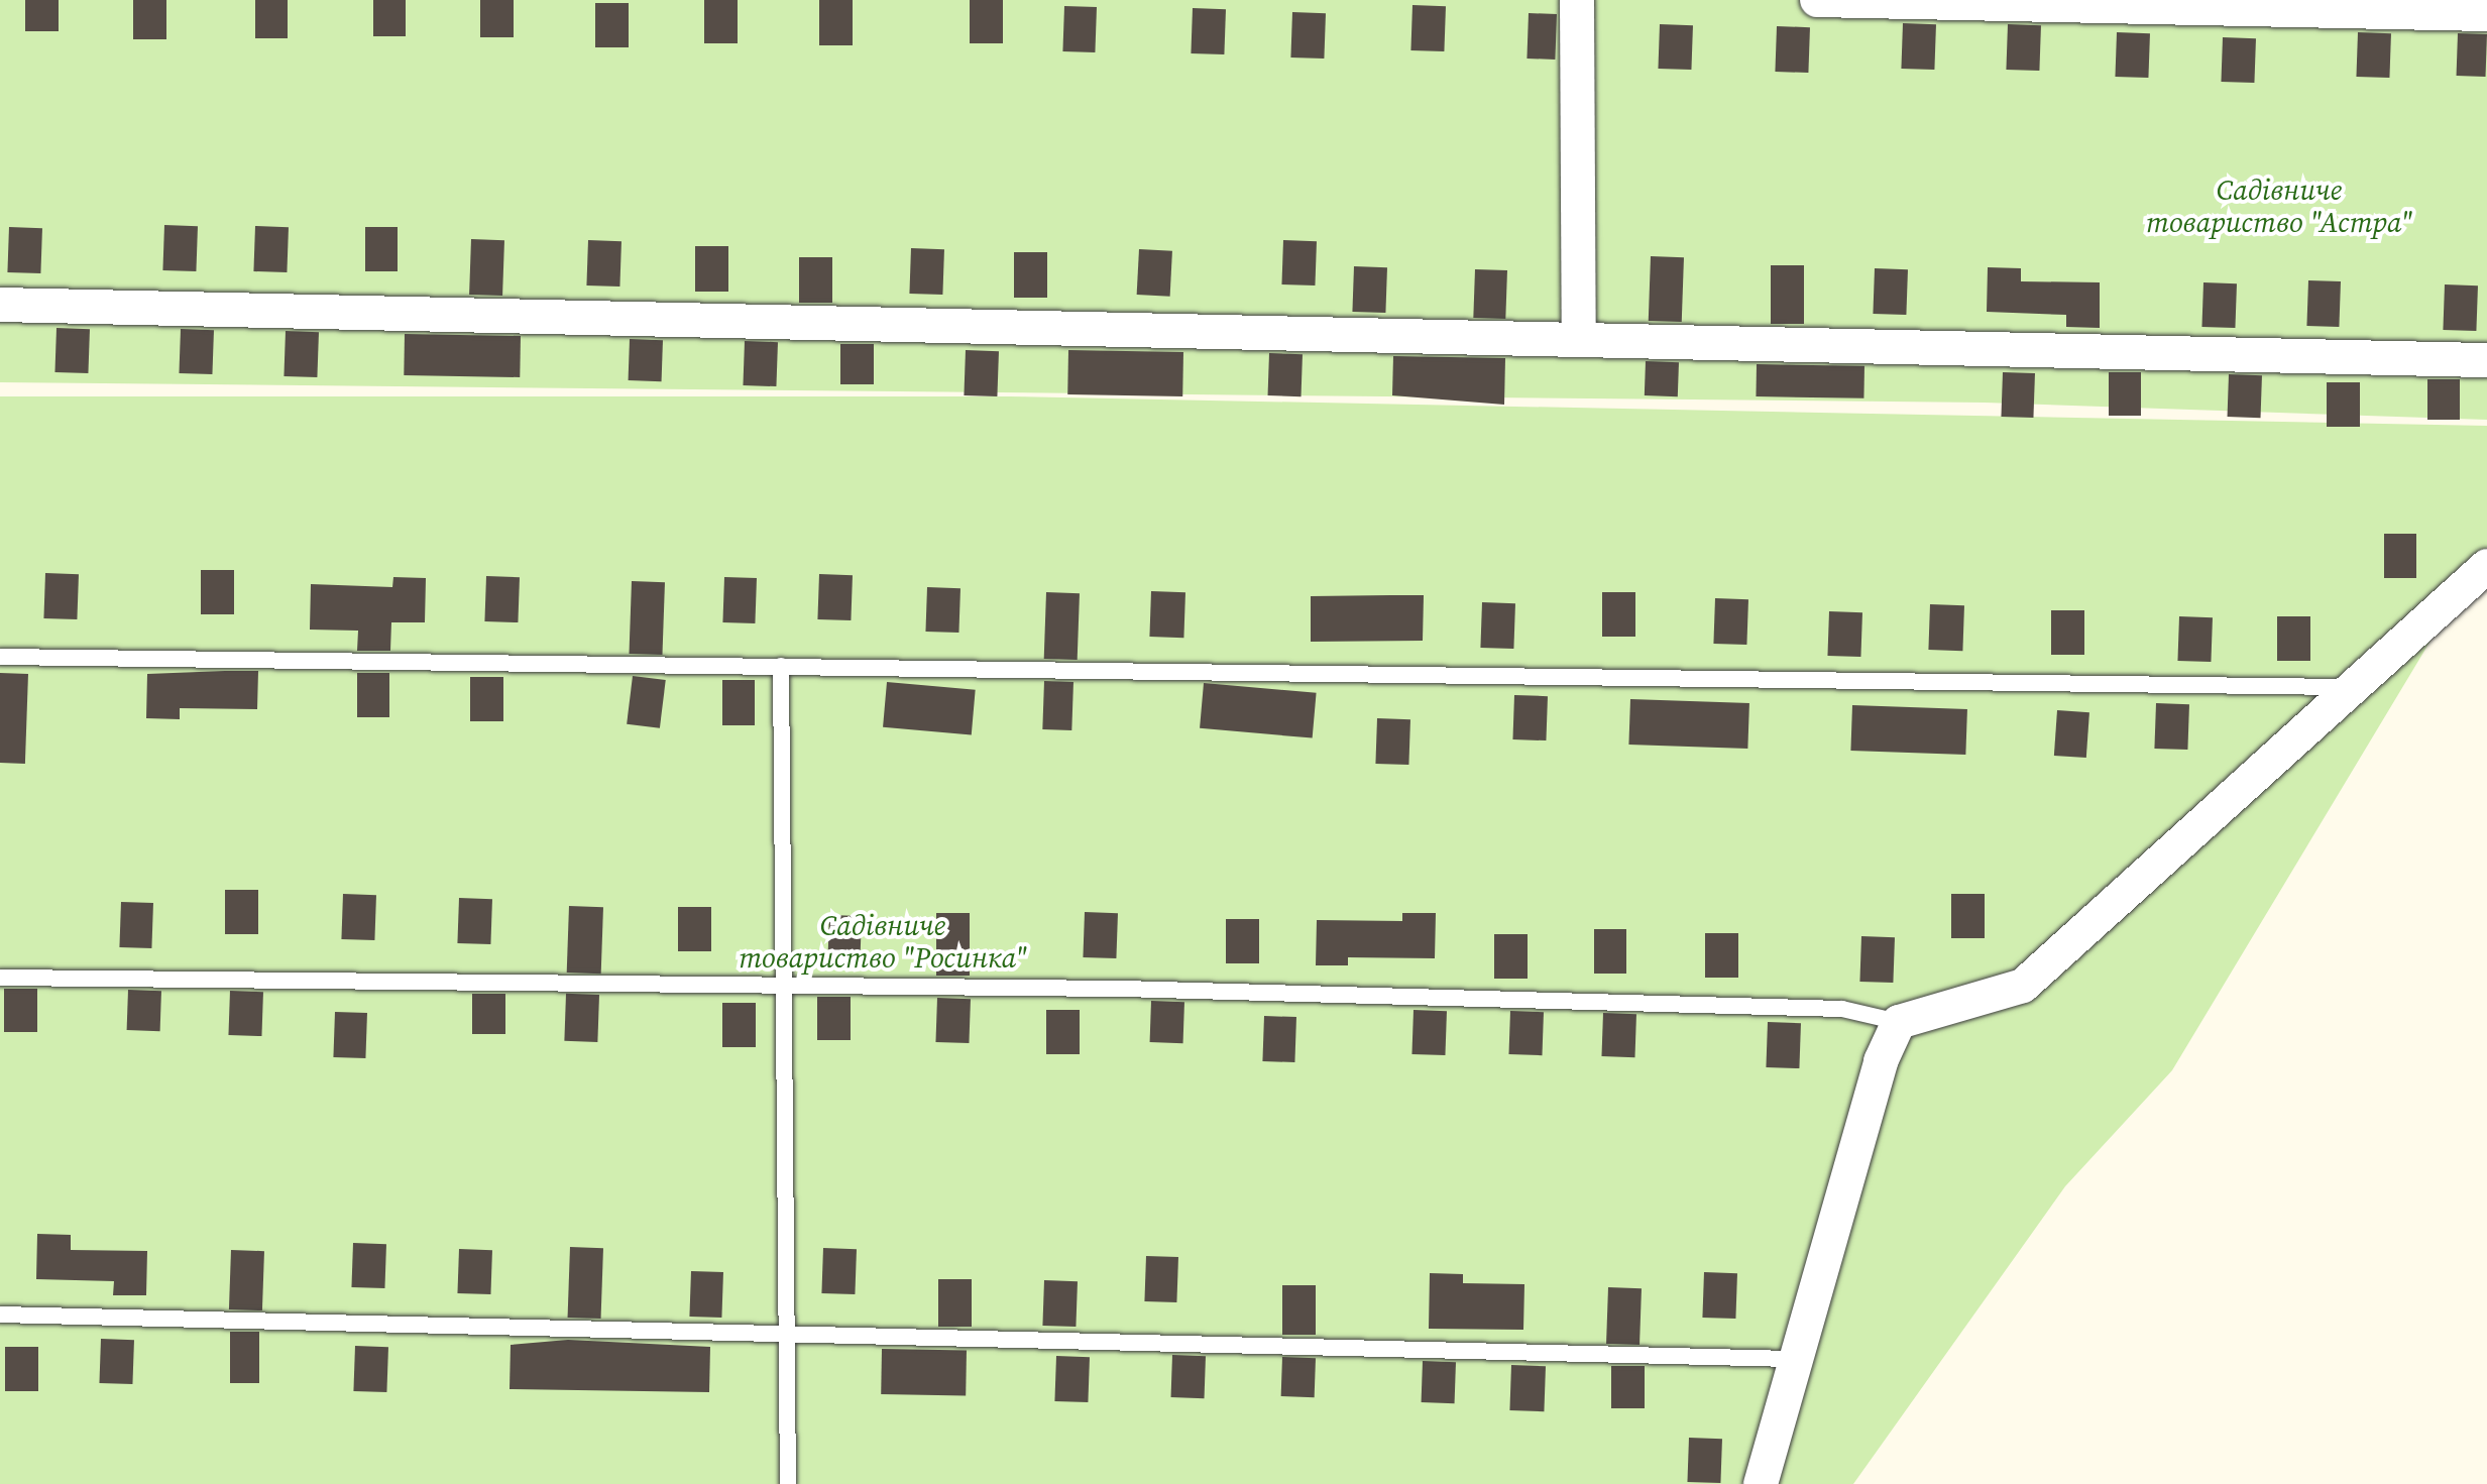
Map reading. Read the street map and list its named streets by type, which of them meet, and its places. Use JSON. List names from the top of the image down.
{
  "parks": ["Садівниче товариство \"Астра\"", "Садівниче товариство \"Росинка\""]
}
